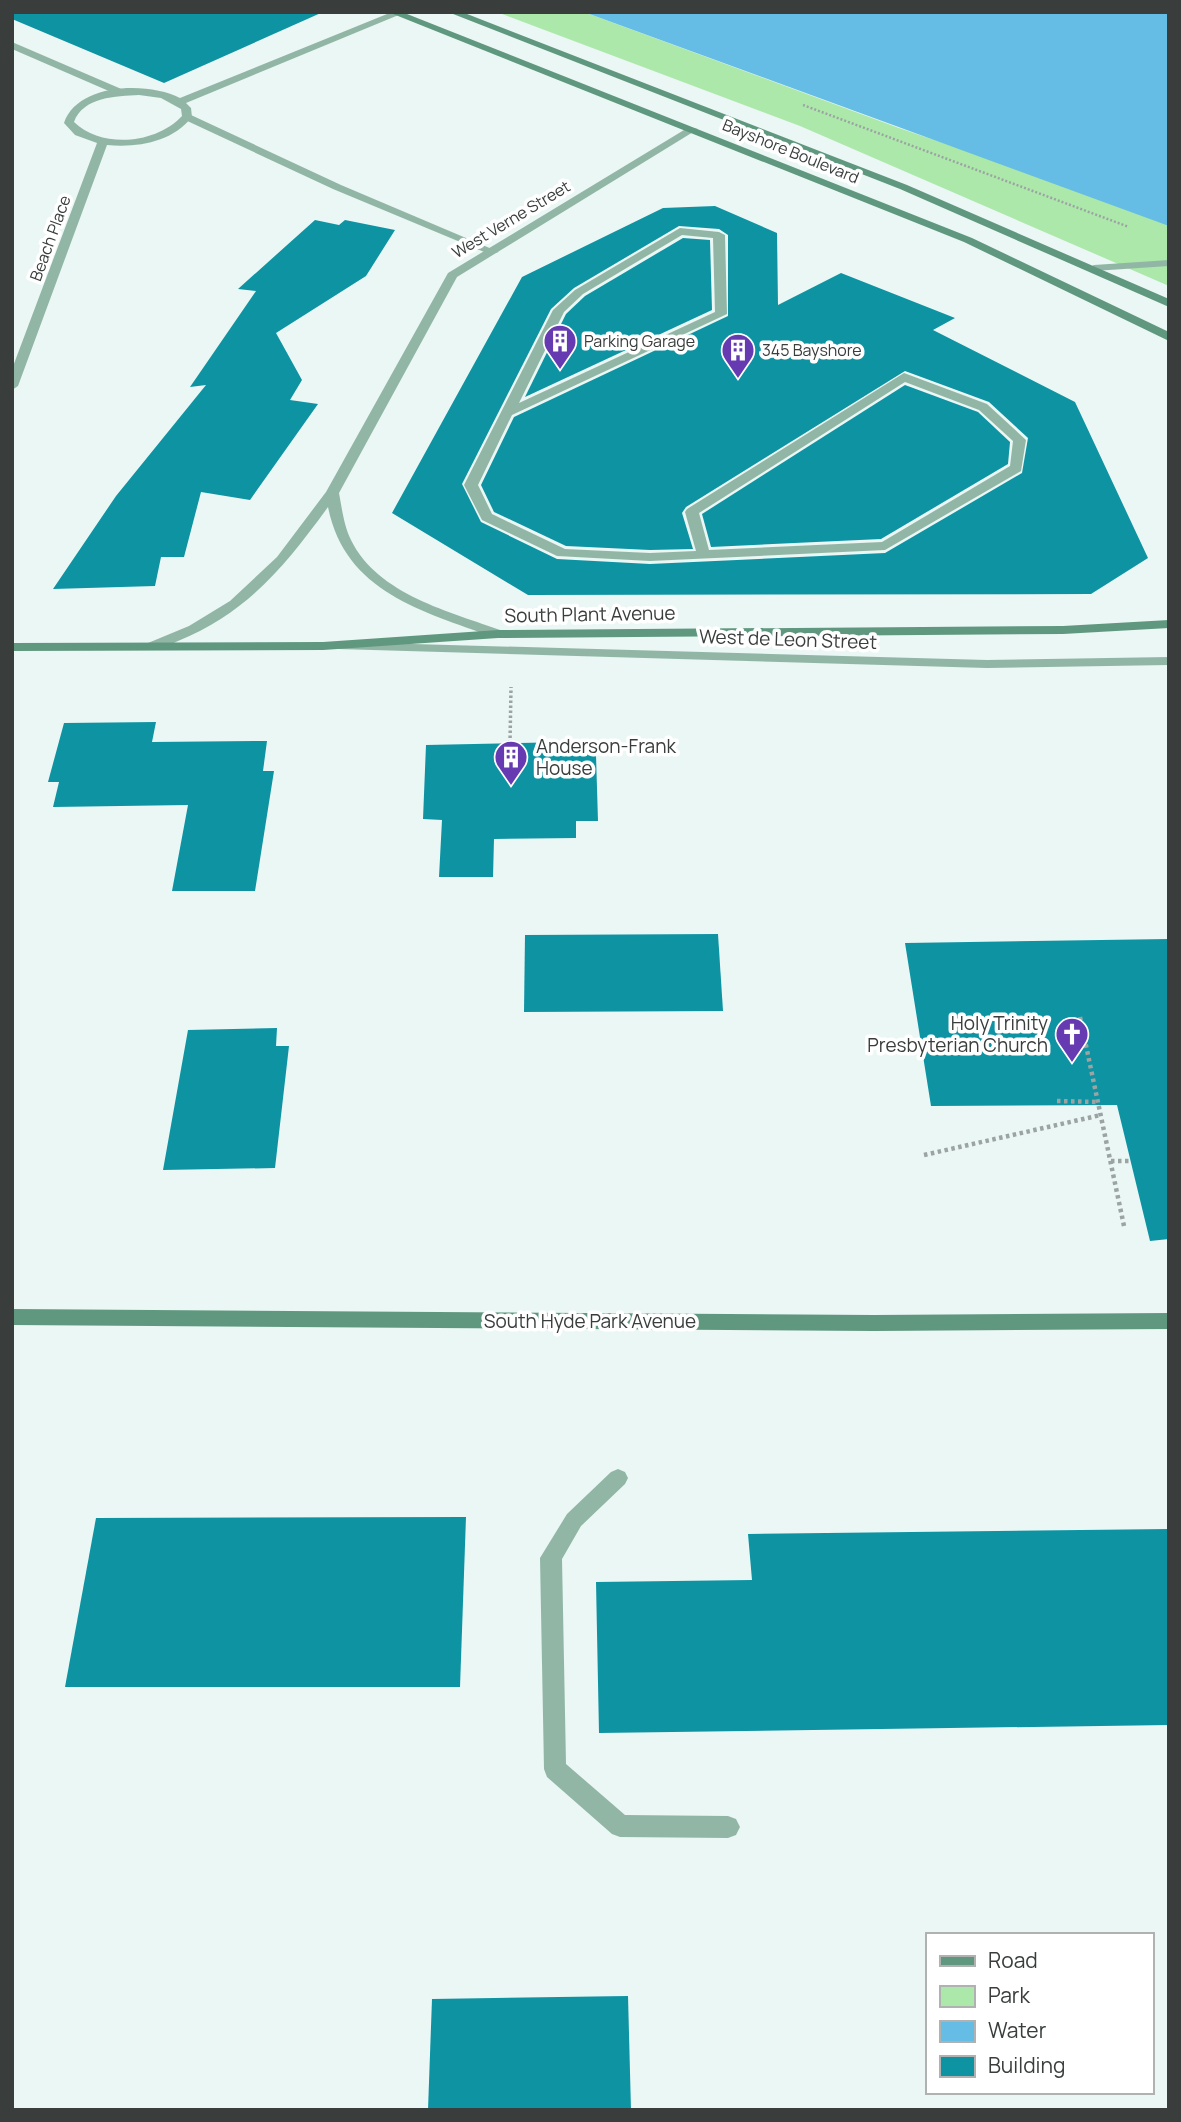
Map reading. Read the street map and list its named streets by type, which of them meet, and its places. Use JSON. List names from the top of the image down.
{
  "streets": {
    "main road": ["Bayshore Boulevard", "South Plant Avenue", "South Hyde Park Avenue"],
    "street": ["West Verne Street", "Beach Place", "West de Leon Street"]
  },
  "crossings": [
    ["Bayshore Boulevard", "West Verne Street"],
    ["West Verne Street", "South Plant Avenue"],
    ["South Plant Avenue", "West de Leon Street"]
  ],
  "places": {
    "building": ["Parking Garage", "345 Bayshore", "Anderson-Frank House"],
    "church": ["Holy Trinity Presbyterian Church"]
  },
  "legend": [
    "Road",
    "Park",
    "Water",
    "Building"
  ]
}
